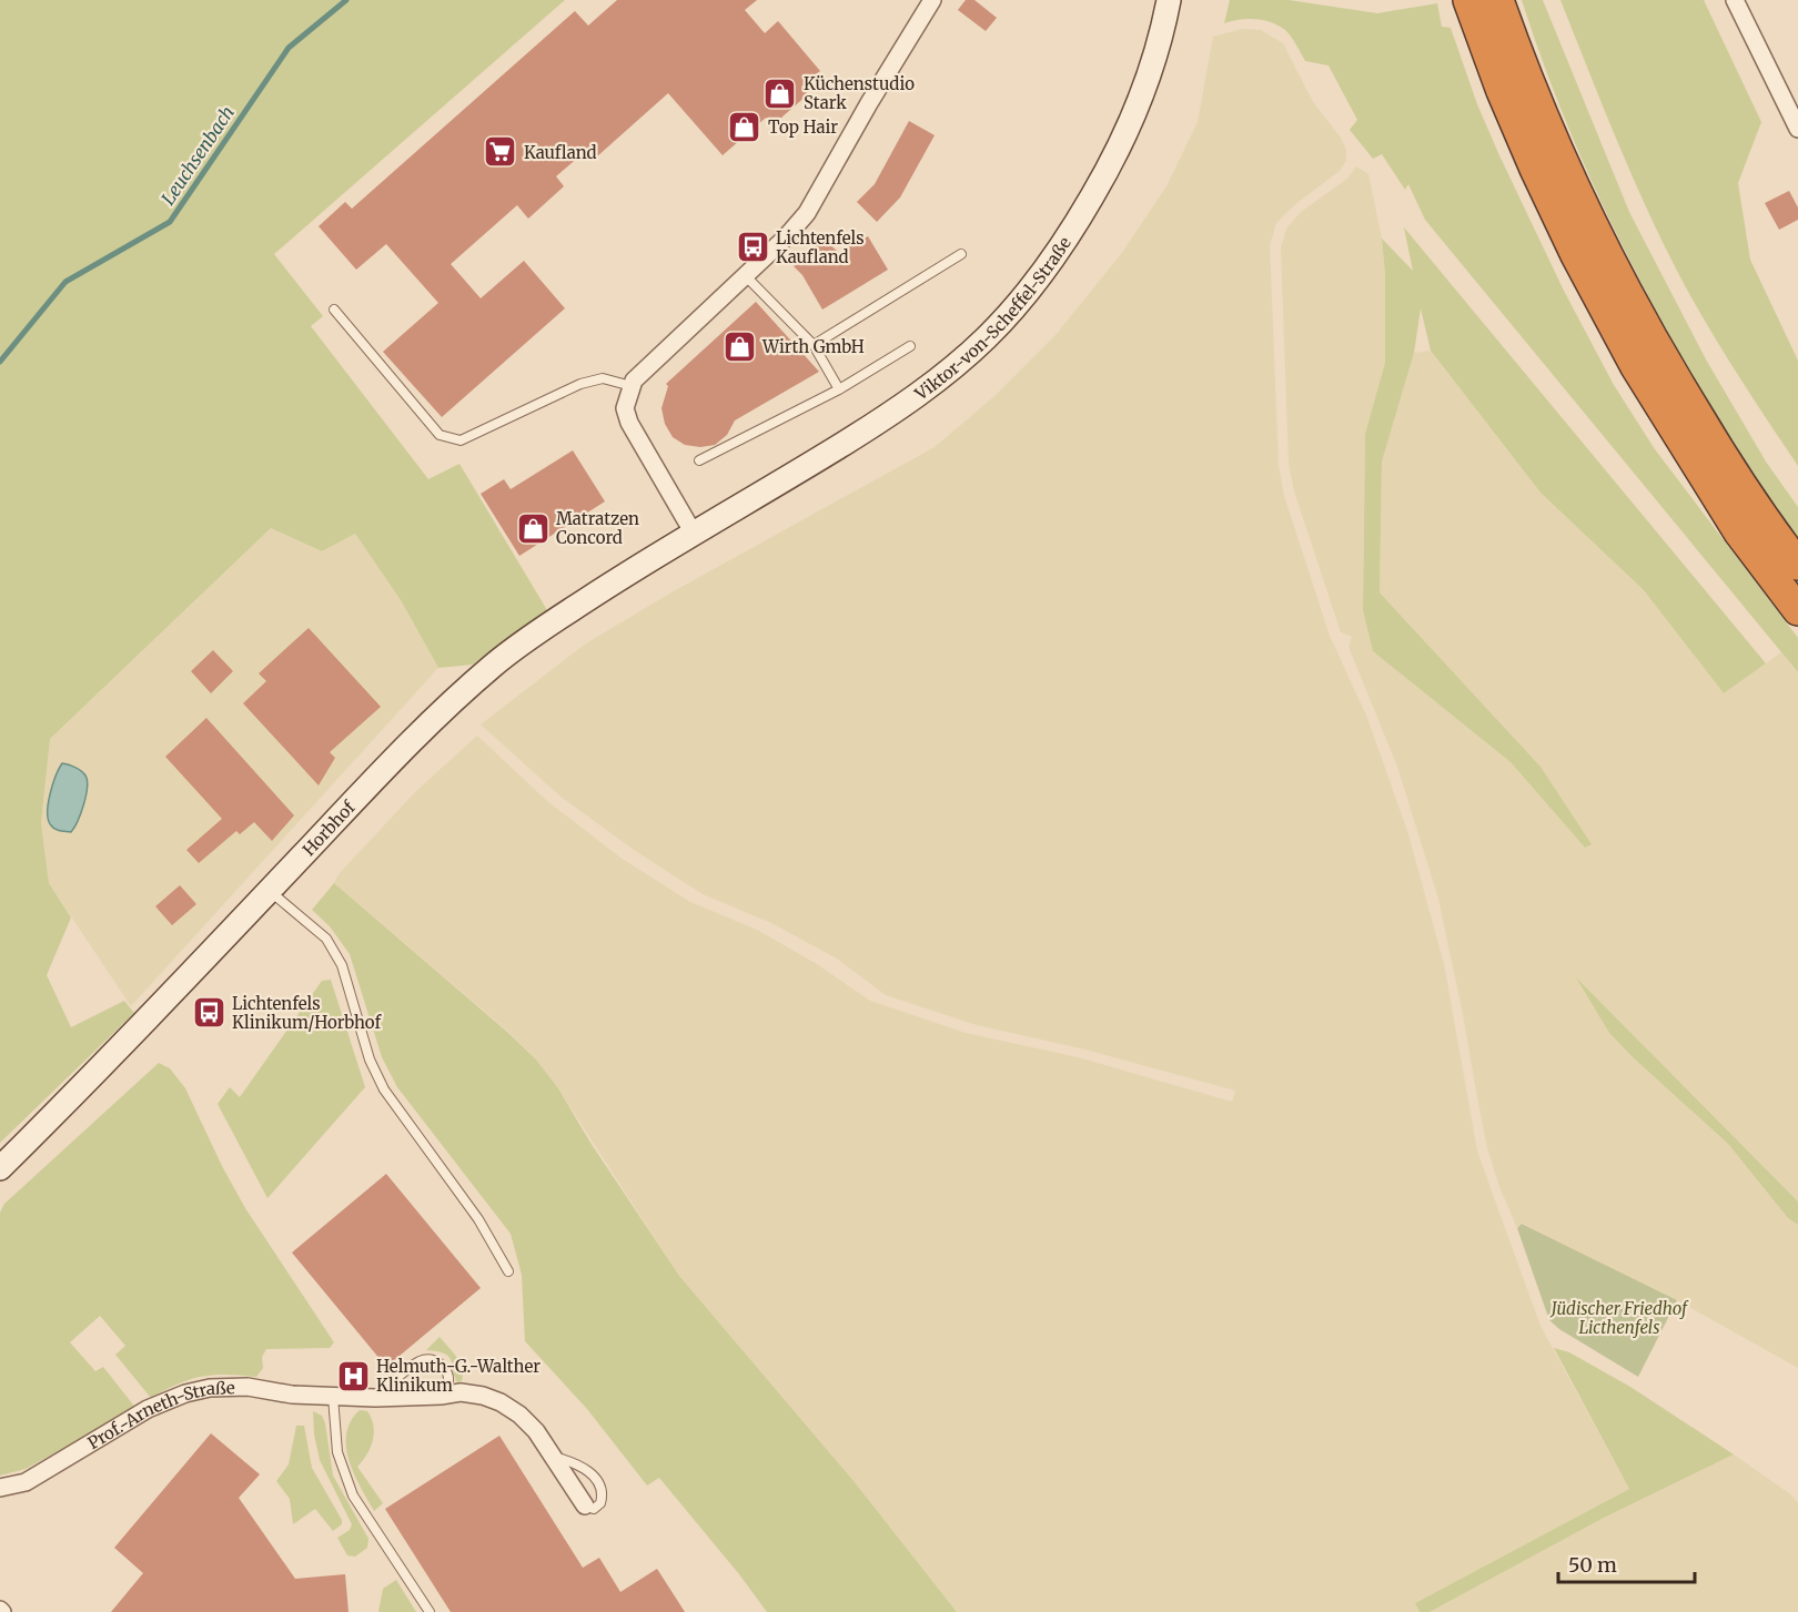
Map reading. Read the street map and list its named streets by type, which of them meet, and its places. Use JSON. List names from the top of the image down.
{
  "streets": {
    "main road": ["Viktor-von-Scheffel-Straße", "Horbhof"],
    "street": ["Prof.-Arneth-Straße"]
  },
  "crossings": [
    ["Viktor-von-Scheffel-Straße", "Horbhof"]
  ],
  "water": ["Leuchsenbach"],
  "parks": ["Jüdischer Friedhof Licthenfels"],
  "places": {
    "shop": [
      "Küchenstudio Stark",
      "Top Hair",
      "Wirth GmbH",
      "Matratzen Concord"
    ],
    "supermarket": ["Kaufland"],
    "bus stop": ["Lichtenfels Kaufland", "Lichtenfels Klinikum/Horbhof"],
    "hospital": ["Helmuth-G.-Walther Klinikum"]
  },
  "scale_bar": "50 m"
}
